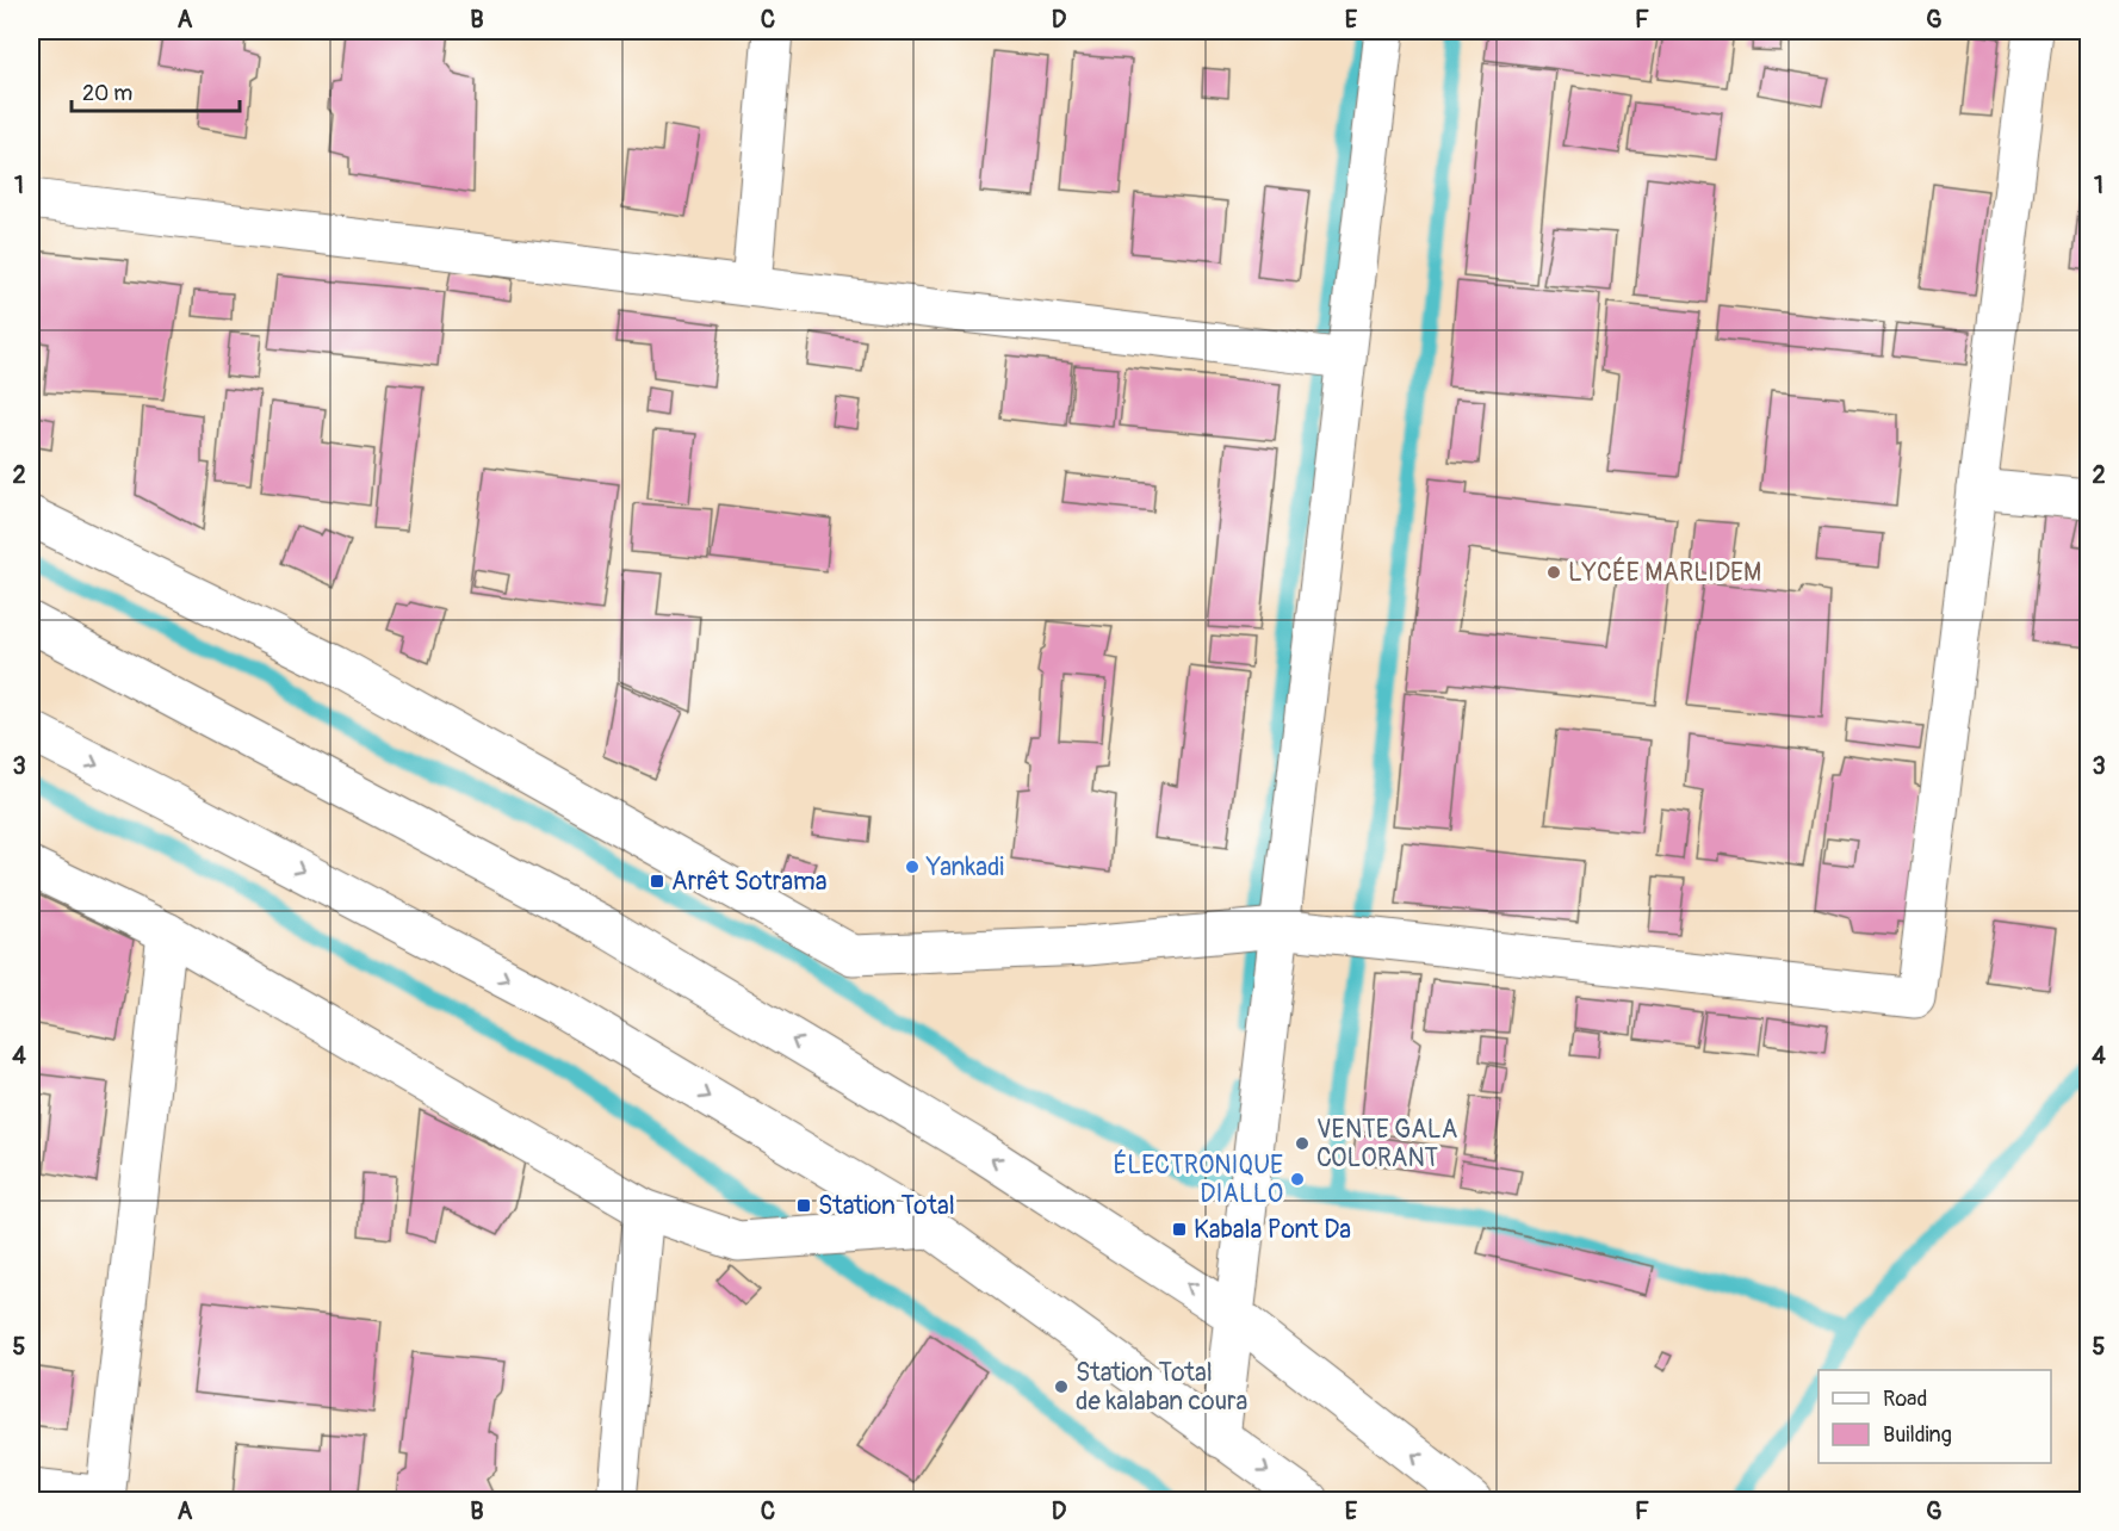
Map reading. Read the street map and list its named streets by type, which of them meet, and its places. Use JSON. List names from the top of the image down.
{
  "places": {
    "other": [
      "LYCÉE MARLIDEM",
      "Yankadi",
      "VENTE GALA COLORANT",
      "ÉLECTRONIQUE DIALLO",
      "Station Total de kalaban coura"
    ],
    "transit": ["Arrêt Sotrama", "Station Total", "Kabala Pont Da"]
  },
  "legend": ["Road", "Building"],
  "scale_bar": "20 m",
  "grid": {
    "columns": [
      "A",
      "B",
      "C",
      "D",
      "E",
      "F",
      "G"
    ],
    "rows": [
      "1",
      "2",
      "3",
      "4",
      "5"
    ]
  }
}
